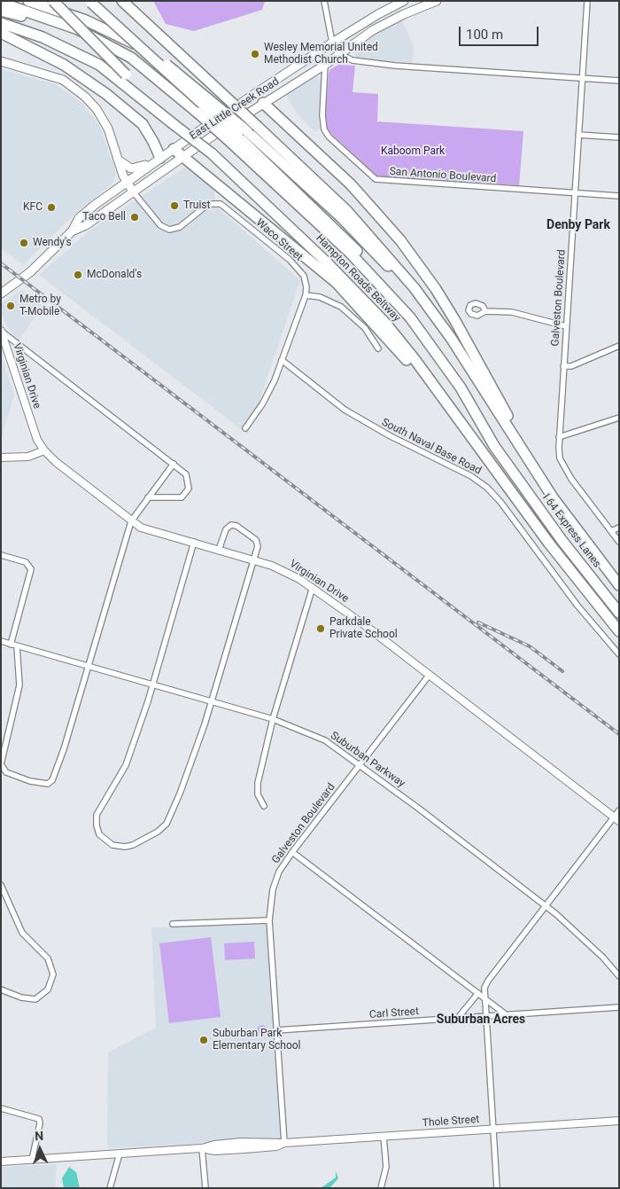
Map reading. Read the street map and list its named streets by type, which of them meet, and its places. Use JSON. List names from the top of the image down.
{
  "streets": {
    "highway": ["Hampton Roads Beltway", "I 64 Express Lanes"],
    "main road": ["East Little Creek Road"],
    "street": [
      "San Antonio Boulevard",
      "Waco Street",
      "Galveston Boulevard",
      "Virginian Drive",
      "South Naval Base Road",
      "Suburban Parkway",
      "Carl Street",
      "Thole Street"
    ]
  },
  "crossings": [
    ["East Little Creek Road", "San Antonio Boulevard"],
    ["East Little Creek Road", "Waco Street"],
    ["San Antonio Boulevard", "Galveston Boulevard"],
    ["Waco Street", "South Naval Base Road"],
    ["Galveston Boulevard", "Virginian Drive"],
    ["Galveston Boulevard", "Suburban Parkway"],
    ["Galveston Boulevard", "Carl Street"],
    ["Galveston Boulevard", "Thole Street"]
  ],
  "districts": ["Denby Park", "Suburban Acres"],
  "parks": ["Kaboom Park"],
  "places": [
    "Wesley Memorial United Methodist Church",
    "Truist",
    "KFC",
    "Taco Bell",
    "Wendy's",
    "McDonald's",
    "Metro by T-Mobile",
    "Parkdale Private School",
    "Suburban Park Elementary School"
  ],
  "scale_bar": "100 m",
  "north": "top"
}
